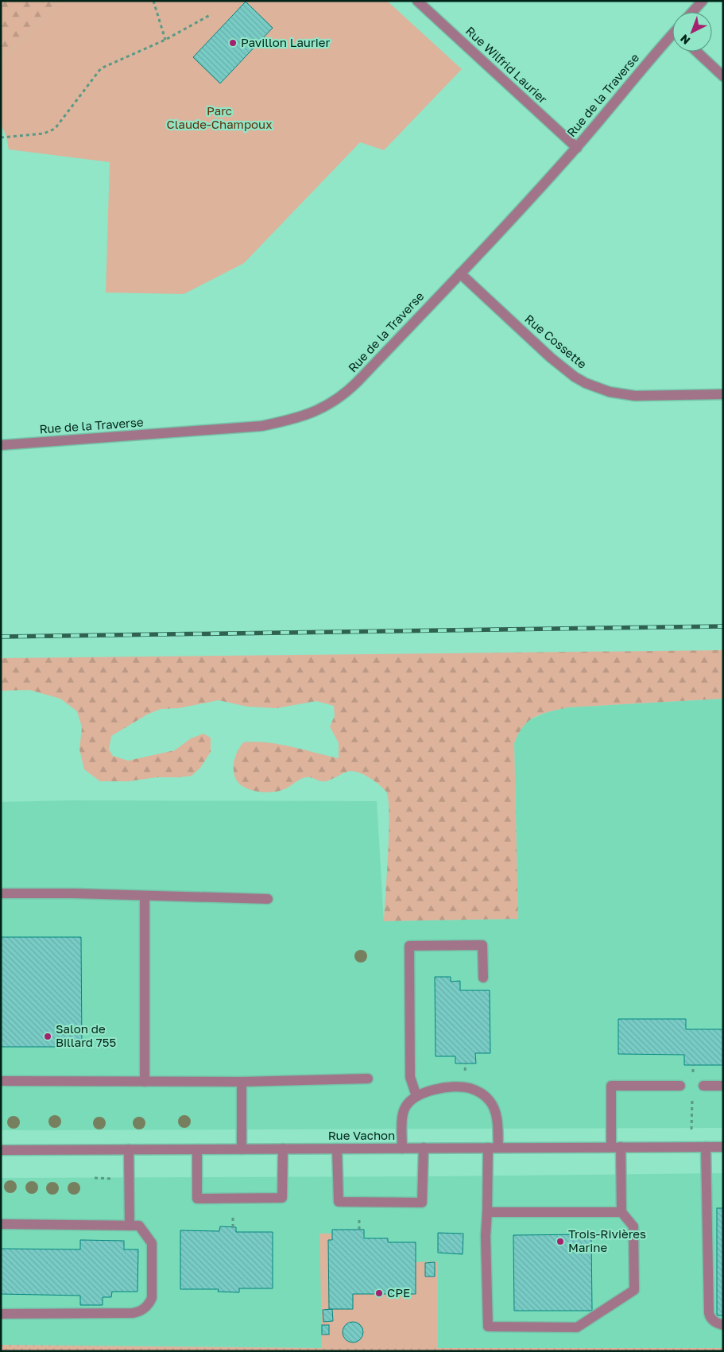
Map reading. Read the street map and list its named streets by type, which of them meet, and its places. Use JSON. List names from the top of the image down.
{
  "streets": {
    "street": [
      "Rue Wilfrid Laurier",
      "Rue de la Traverse",
      "Rue Cossette",
      "Rue Vachon"
    ]
  },
  "crossings": [
    ["Rue Wilfrid Laurier", "Rue de la Traverse"],
    ["Rue de la Traverse", "Rue Cossette"]
  ],
  "parks": ["Parc Claude-Champoux"],
  "places": [
    "Pavillon Laurier",
    "Salon de Billard 755",
    "Trois-Rivières Marine",
    "CPE"
  ],
  "north": "bottom left"
}
